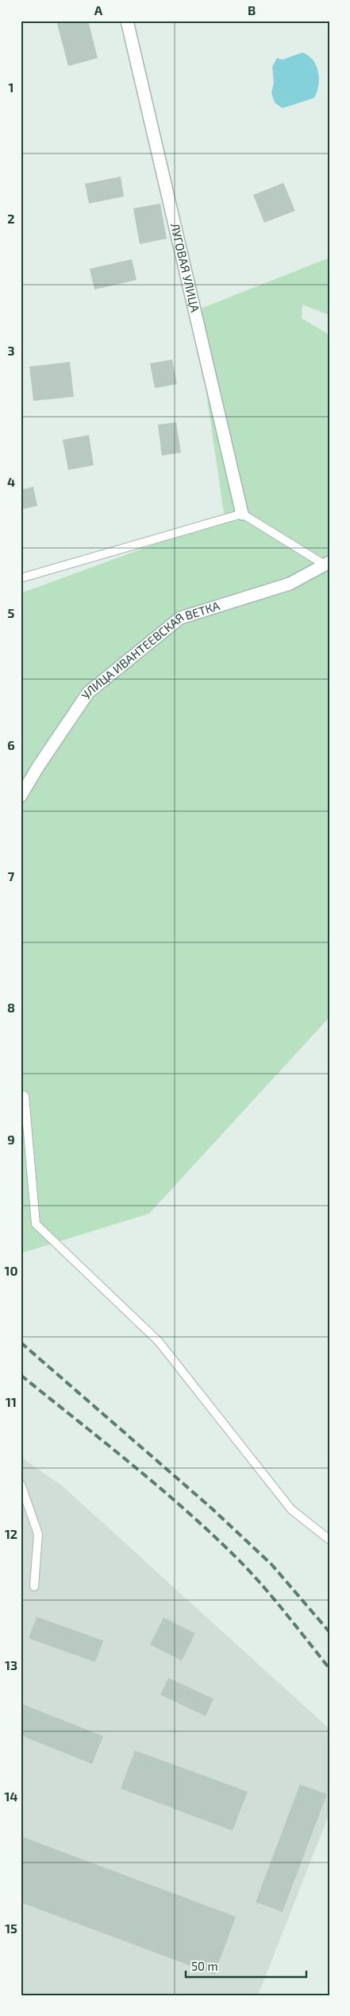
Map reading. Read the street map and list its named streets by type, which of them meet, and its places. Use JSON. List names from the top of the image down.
{
  "streets": {
    "street": ["ЛУГОВАЯ УЛИЦА", "УЛИЦА ИВАНТЕЕВСКАЯ ВЕТКА"]
  },
  "scale_bar": "50 m",
  "grid": {
    "columns": ["A", "B"],
    "rows": [
      "1",
      "2",
      "3",
      "4",
      "5",
      "6",
      "7",
      "8",
      "9",
      "10",
      "11",
      "12",
      "13",
      "14",
      "15"
    ]
  }
}
